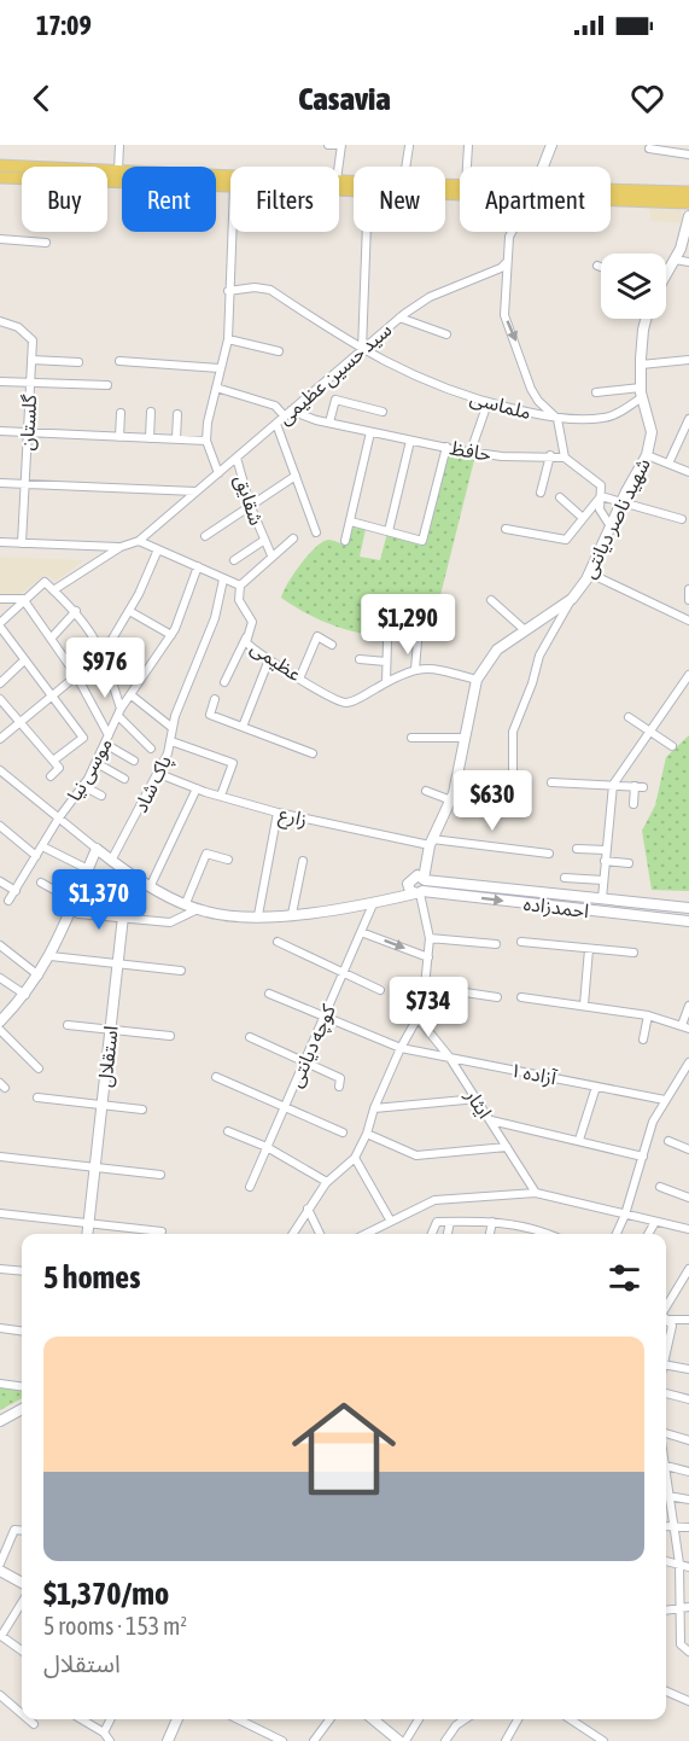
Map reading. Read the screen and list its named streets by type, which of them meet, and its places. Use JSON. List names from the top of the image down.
{
  "streets": {
    "main road": ["شهید ناصر دیانتی", "احمدزاده", "استقلال"],
    "street": [
      "سید حسین عظیمی",
      "ملماسی",
      "گلستان",
      "حافظ",
      "شقایق",
      "عظیمی",
      "موسی نیا",
      "پاک شاد",
      "زارع",
      "کوچه دیانتی",
      "آزاده ۱",
      "ایثار"
    ]
  },
  "crossings": [
    ["سید حسین عظیمی", "ملماسی"],
    ["سید حسین عظیمی", "حافظ"],
    ["سید حسین عظیمی", "شقایق"],
    ["ملماسی", "شهید ناصر دیانتی"],
    ["حافظ", "شهید ناصر دیانتی"],
    ["شهید ناصر دیانتی", "پاک شاد"],
    ["شهید ناصر دیانتی", "زارع"],
    ["شهید ناصر دیانتی", "احمدزاده"],
    ["شهید ناصر دیانتی", "کوچه دیانتی"],
    ["شهید ناصر دیانتی", "استقلال"],
    ["پاک شاد", "زارع"],
    ["کوچه دیانتی", "آزاده ۱"],
    ["آزاده ۱", "ایثار"]
  ],
  "page": {
    "status": "17:09",
    "header": "Casavia",
    "chip": [
      "Buy",
      "Rent",
      "Filters",
      "New",
      "Apartment"
    ],
    "price": [
      "$1,290",
      "$976",
      "$630",
      "$1,370",
      "$734"
    ],
    "heading": "5 homes",
    "list": [
      {
        "name": "$1,370/mo",
        "note": "5 rooms · 153 m² · استقلال"
      }
    ]
  }
}
